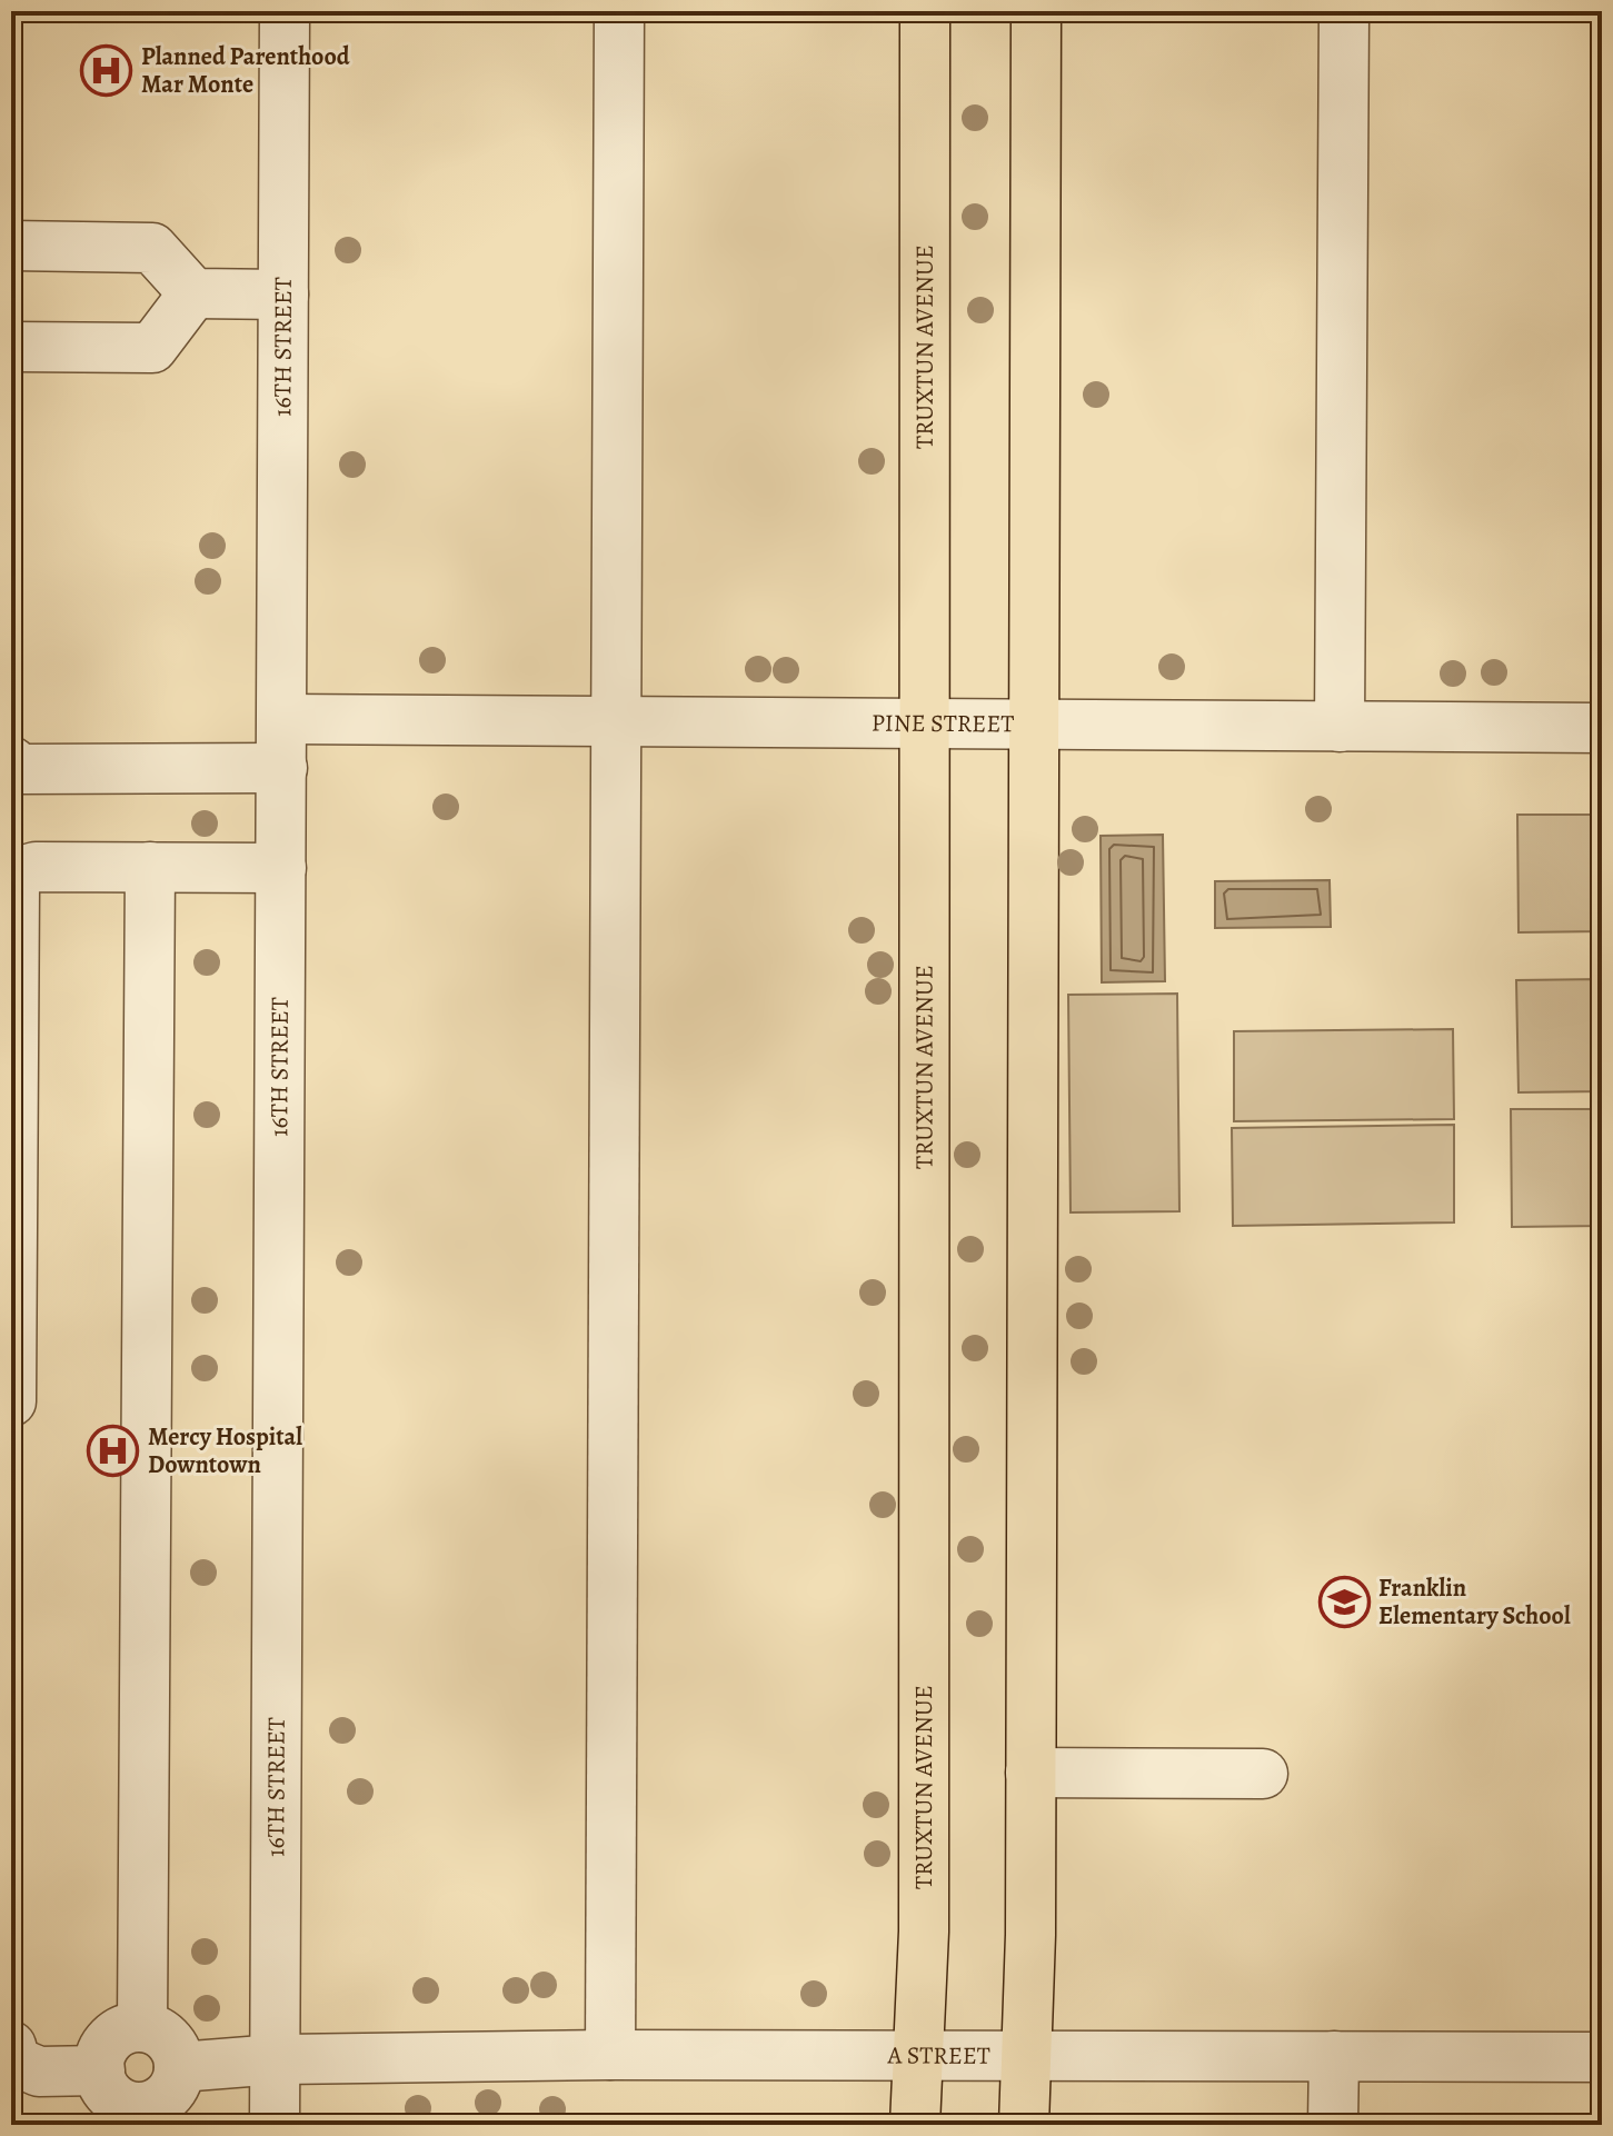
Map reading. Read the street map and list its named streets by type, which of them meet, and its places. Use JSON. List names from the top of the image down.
{
  "streets": {
    "main road": ["TRUXTUN AVENUE"],
    "street": ["16TH STREET", "PINE STREET", "A STREET"]
  },
  "crossings": [
    ["16TH STREET", "PINE STREET"],
    ["16TH STREET", "A STREET"],
    ["TRUXTUN AVENUE", "PINE STREET"],
    ["TRUXTUN AVENUE", "A STREET"]
  ],
  "places": {
    "hospital": ["Planned Parenthood Mar Monte", "Mercy Hospital Downtown"],
    "school or university": ["Franklin Elementary School"]
  }
}
